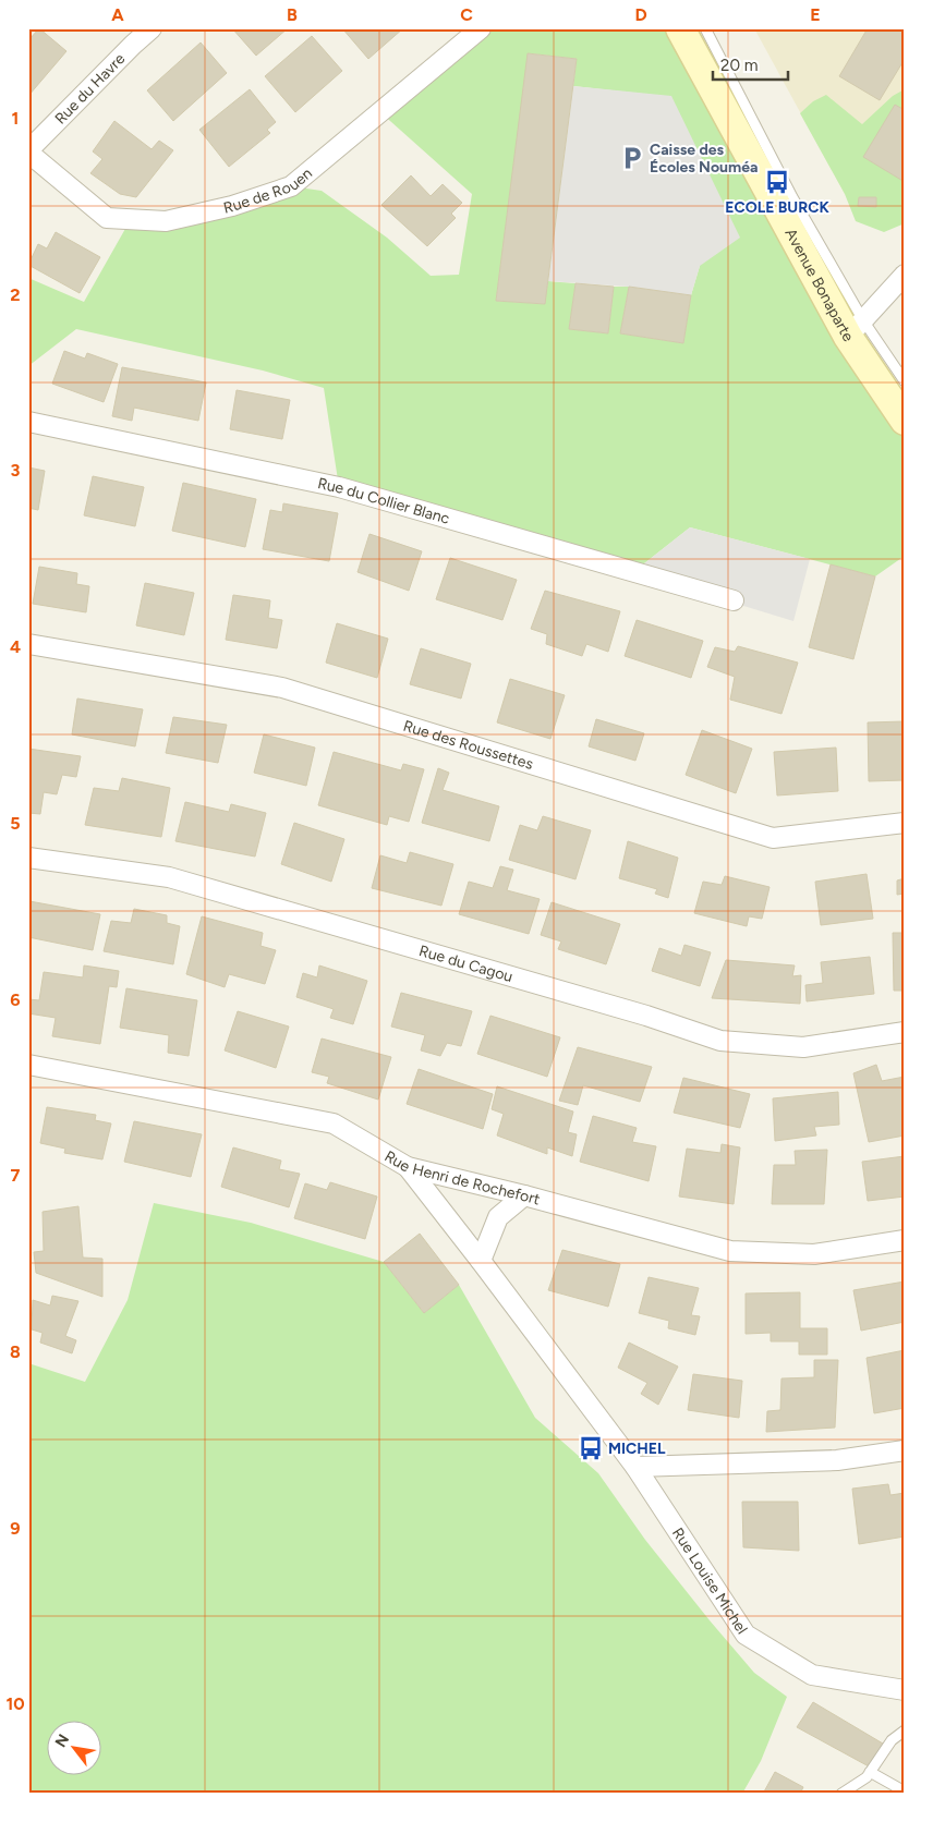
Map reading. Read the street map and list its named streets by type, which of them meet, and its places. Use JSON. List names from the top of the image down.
{
  "streets": {
    "main road": ["Avenue Bonaparte"],
    "street": [
      "Rue du Havre",
      "Rue de Rouen",
      "Rue du Collier Blanc",
      "Rue des Roussettes",
      "Rue du Cagou",
      "Rue Henri de Rochefort",
      "Rue Louise Michel"
    ]
  },
  "crossings": [
    ["Rue du Havre", "Rue de Rouen"],
    ["Rue Henri de Rochefort", "Rue Louise Michel"]
  ],
  "places": {
    "parking": ["Caisse des Écoles Nouméa"],
    "bus stop": ["ECOLE BURCK", "MICHEL"]
  },
  "scale_bar": "20 m",
  "north": "top left",
  "grid": {
    "columns": [
      "A",
      "B",
      "C",
      "D",
      "E"
    ],
    "rows": [
      "1",
      "2",
      "3",
      "4",
      "5",
      "6",
      "7",
      "8",
      "9",
      "10"
    ]
  }
}
